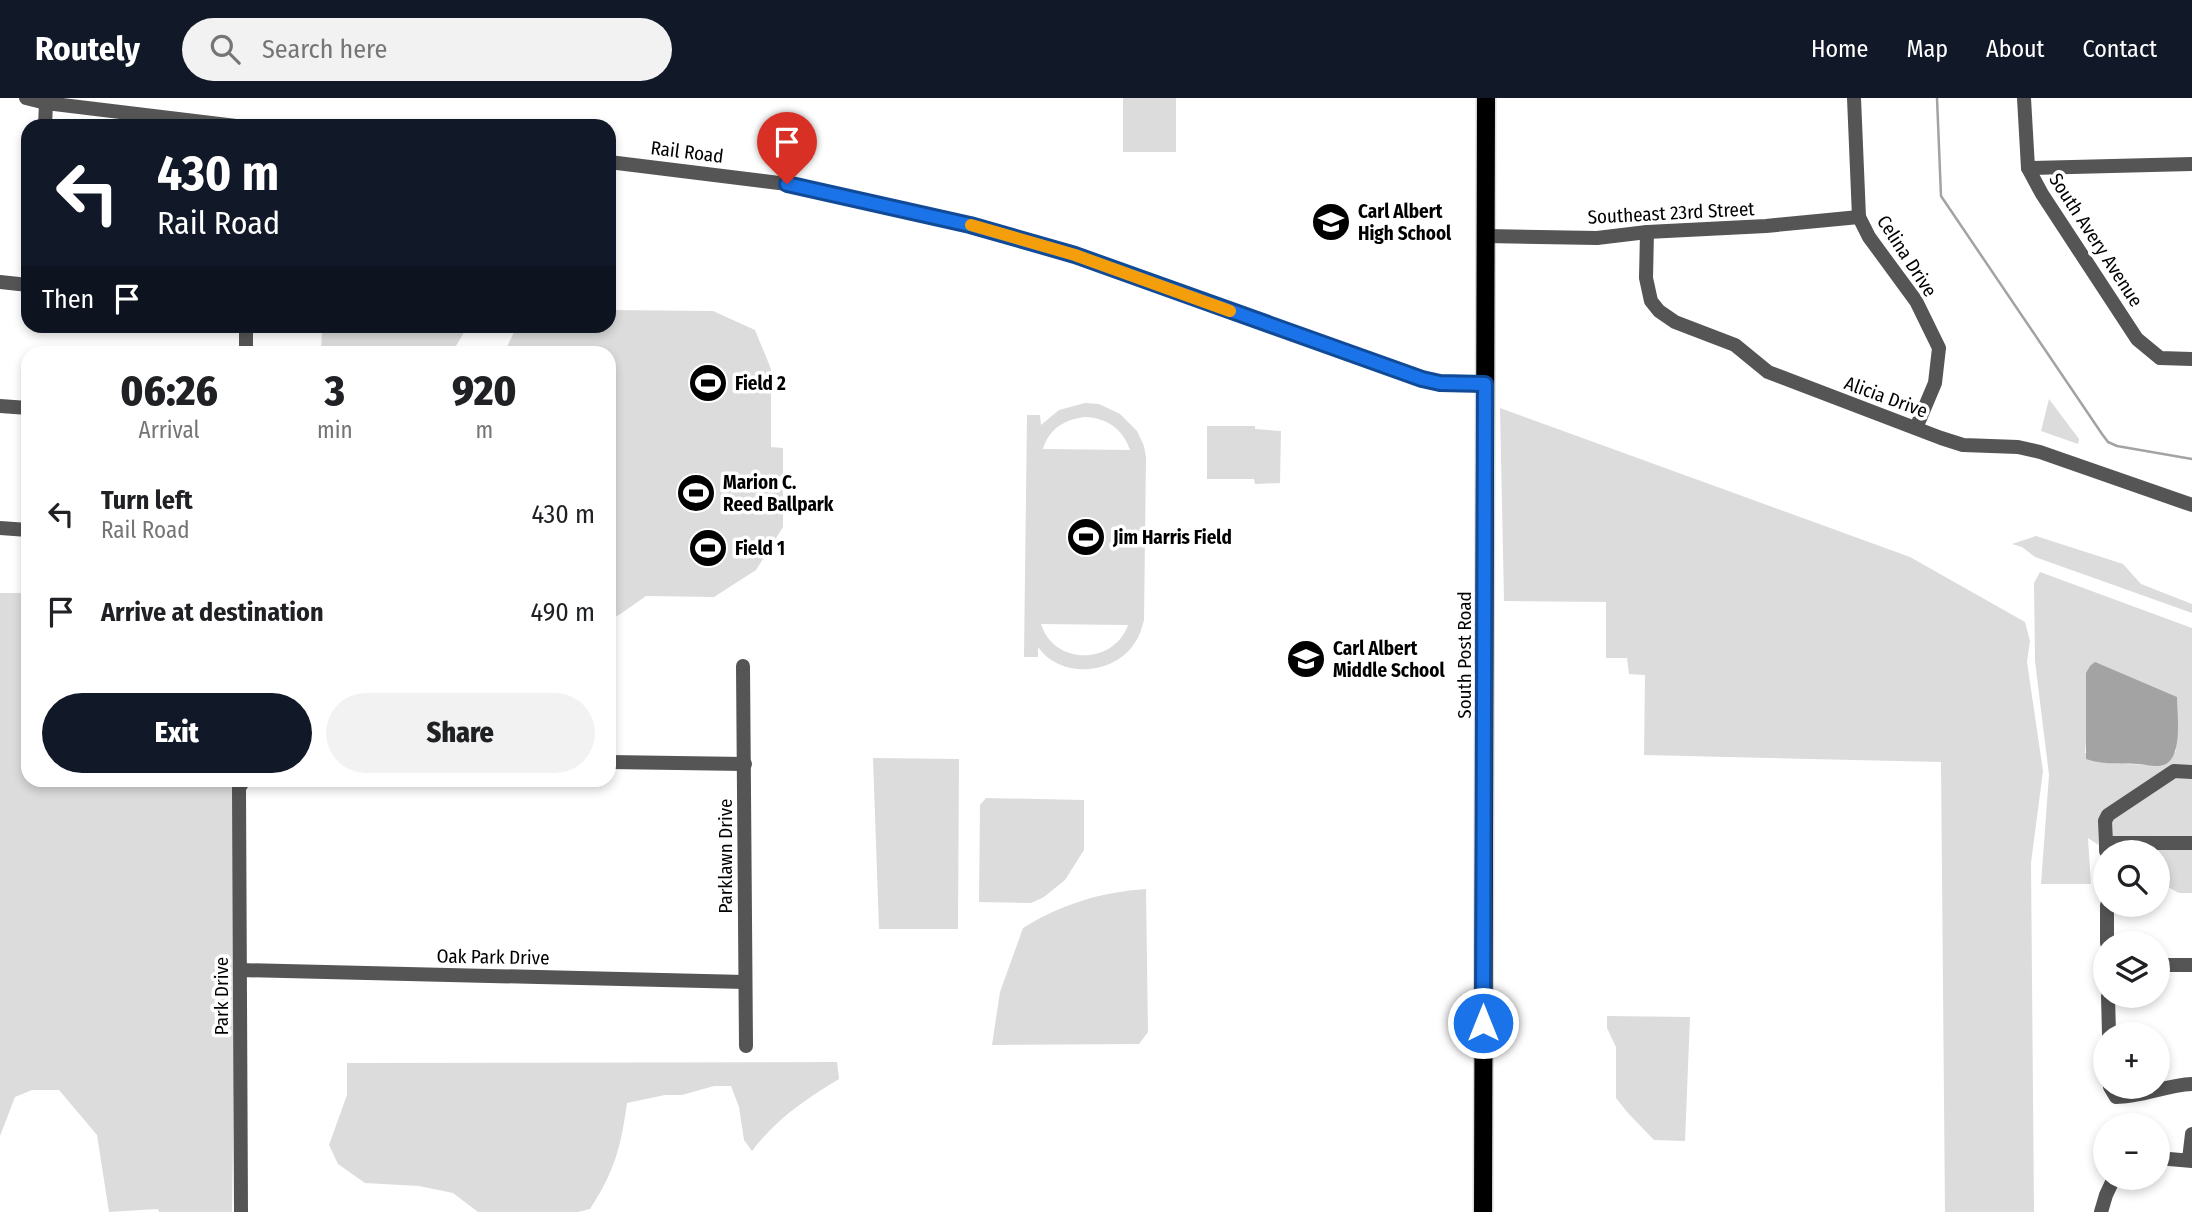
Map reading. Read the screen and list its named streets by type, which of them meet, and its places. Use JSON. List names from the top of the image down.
{
  "streets": {
    "main road": ["South Post Road"],
    "street": [
      "Rail Road",
      "Southeast 23rd Street",
      "South Avery Avenue",
      "Celina Drive",
      "Alicia Drive",
      "Parklawn Drive",
      "Oak Park Drive",
      "Park Drive"
    ]
  },
  "crossings": [
    ["Rail Road", "South Post Road"],
    ["Southeast 23rd Street", "Celina Drive"],
    ["Southeast 23rd Street", "Alicia Drive"],
    ["Southeast 23rd Street", "South Post Road"],
    ["Celina Drive", "Alicia Drive"],
    ["Parklawn Drive", "Oak Park Drive"],
    ["Oak Park Drive", "Park Drive"]
  ],
  "places": {
    "school or university": ["Carl Albert High School", "Carl Albert Middle School"],
    "sports": [
      "Field 2",
      "Marion C. Reed Ballpark",
      "Jim Harris Field",
      "Field 1"
    ]
  },
  "page": {
    "header": "Routely",
    "search": "Search here",
    "nav": [
      "Home",
      "Map",
      "About",
      "Contact"
    ],
    "turn": ["430 m", "Rail Road"],
    "then": "Then",
    "eta": [
      "06:26",
      "Arrival",
      "3",
      "min",
      "920",
      "m"
    ],
    "list": [
      {
        "name": "Turn left",
        "note": "Rail Road",
        "value": "430 m"
      },
      {
        "name": "Arrive at destination",
        "value": "490 m"
      }
    ],
    "buttons": ["Exit", "Share"],
    "map_buttons": ["+", "−"]
  }
}
